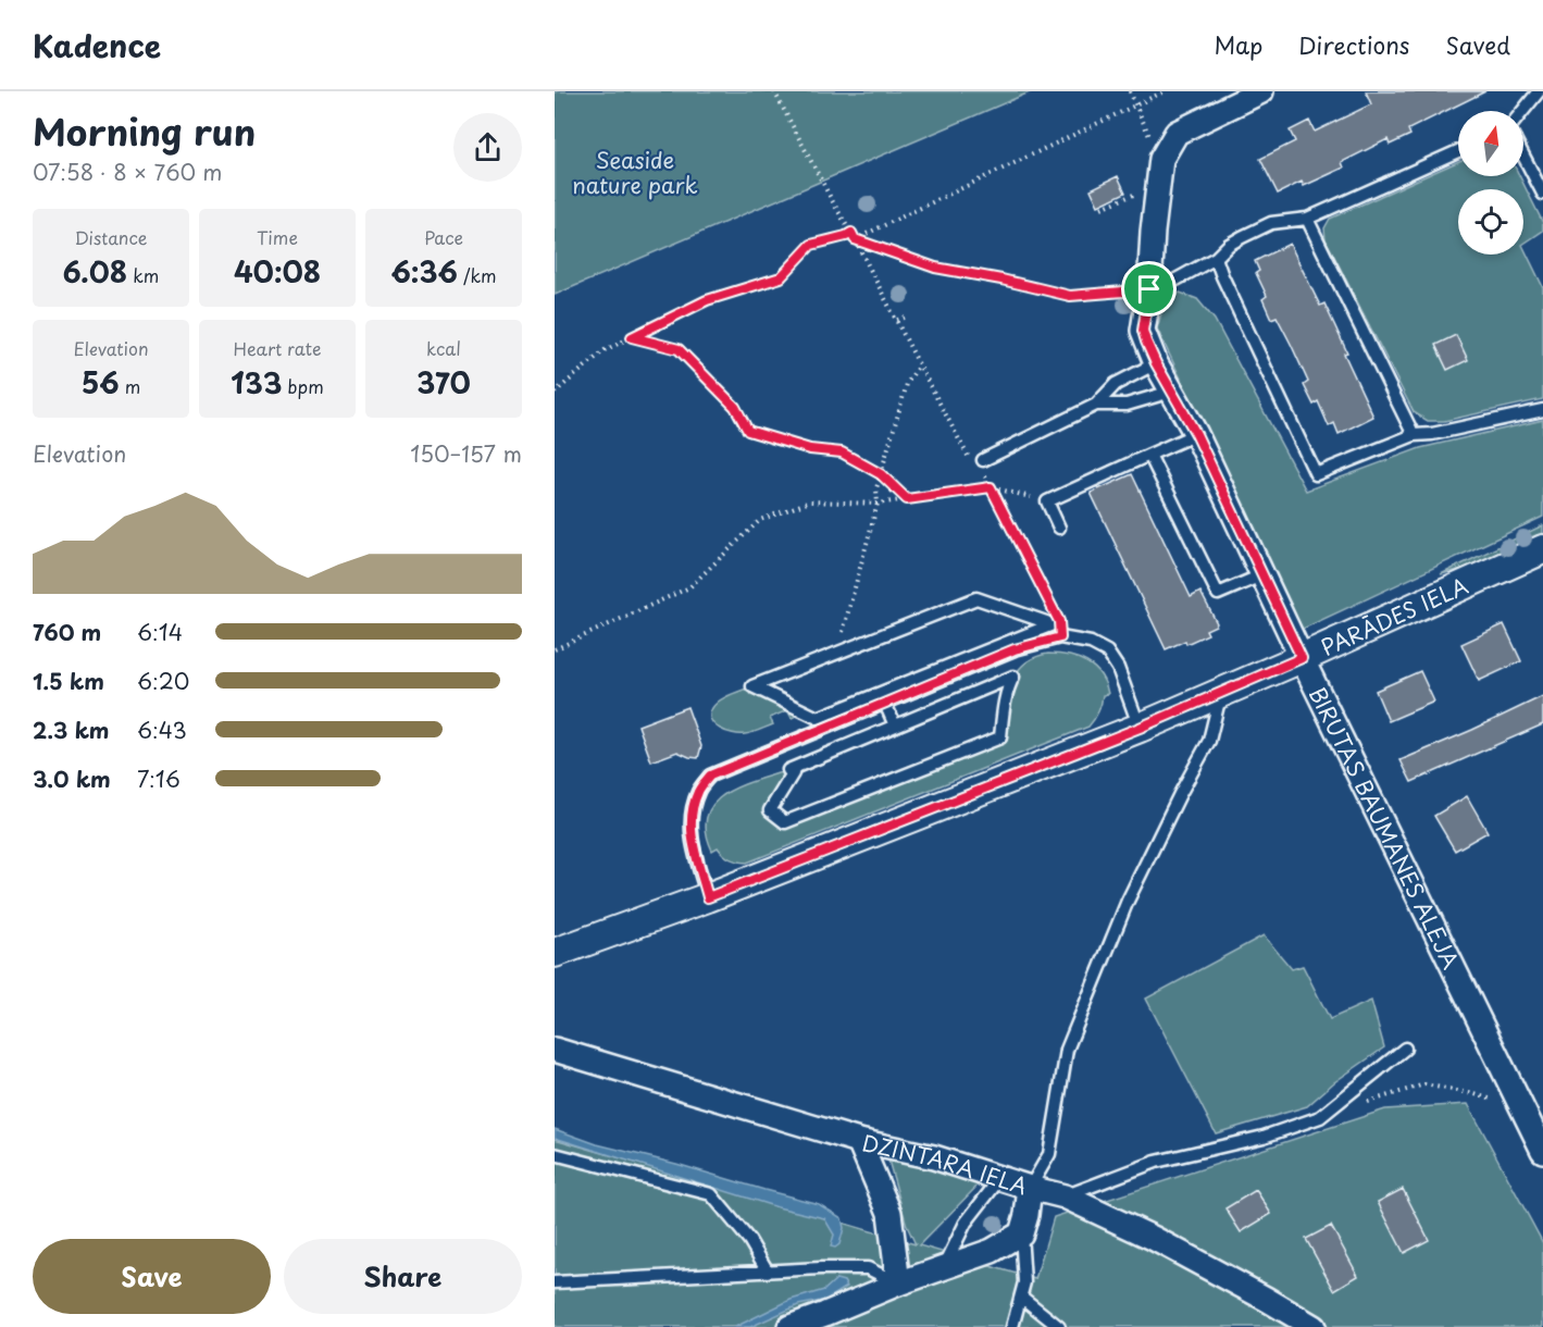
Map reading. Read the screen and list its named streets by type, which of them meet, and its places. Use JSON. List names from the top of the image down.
{
  "streets": {
    "street": ["PARĀDES IELA", "BIRUTAS BAUMANES ALEJA", "DZINTARA IELA"]
  },
  "crossings": [
    ["PARĀDES IELA", "BIRUTAS BAUMANES ALEJA"]
  ],
  "parks": ["Seaside nature park"],
  "north": "top",
  "page": {
    "header": "Kadence",
    "nav": ["Map", "Directions", "Saved"],
    "heading": ["Morning run", "07:58 · 8 × 760 m"],
    "stats": [
      ["Distance", "6.08 km"],
      ["Time", "40:08"],
      ["Pace", "6:36 /km"],
      ["Elevation", "56 m"],
      ["Heart rate", "133 bpm"],
      ["kcal", "370"]
    ],
    "chart": ["Elevation", "150–157 m"],
    "list": [
      {
        "name": "760 m",
        "note": "6:14"
      },
      {
        "name": "1.5 km",
        "note": "6:20"
      },
      {
        "name": "2.3 km",
        "note": "6:43"
      },
      {
        "name": "3.0 km",
        "note": "7:16"
      }
    ],
    "buttons": ["Save", "Share"]
  }
}
